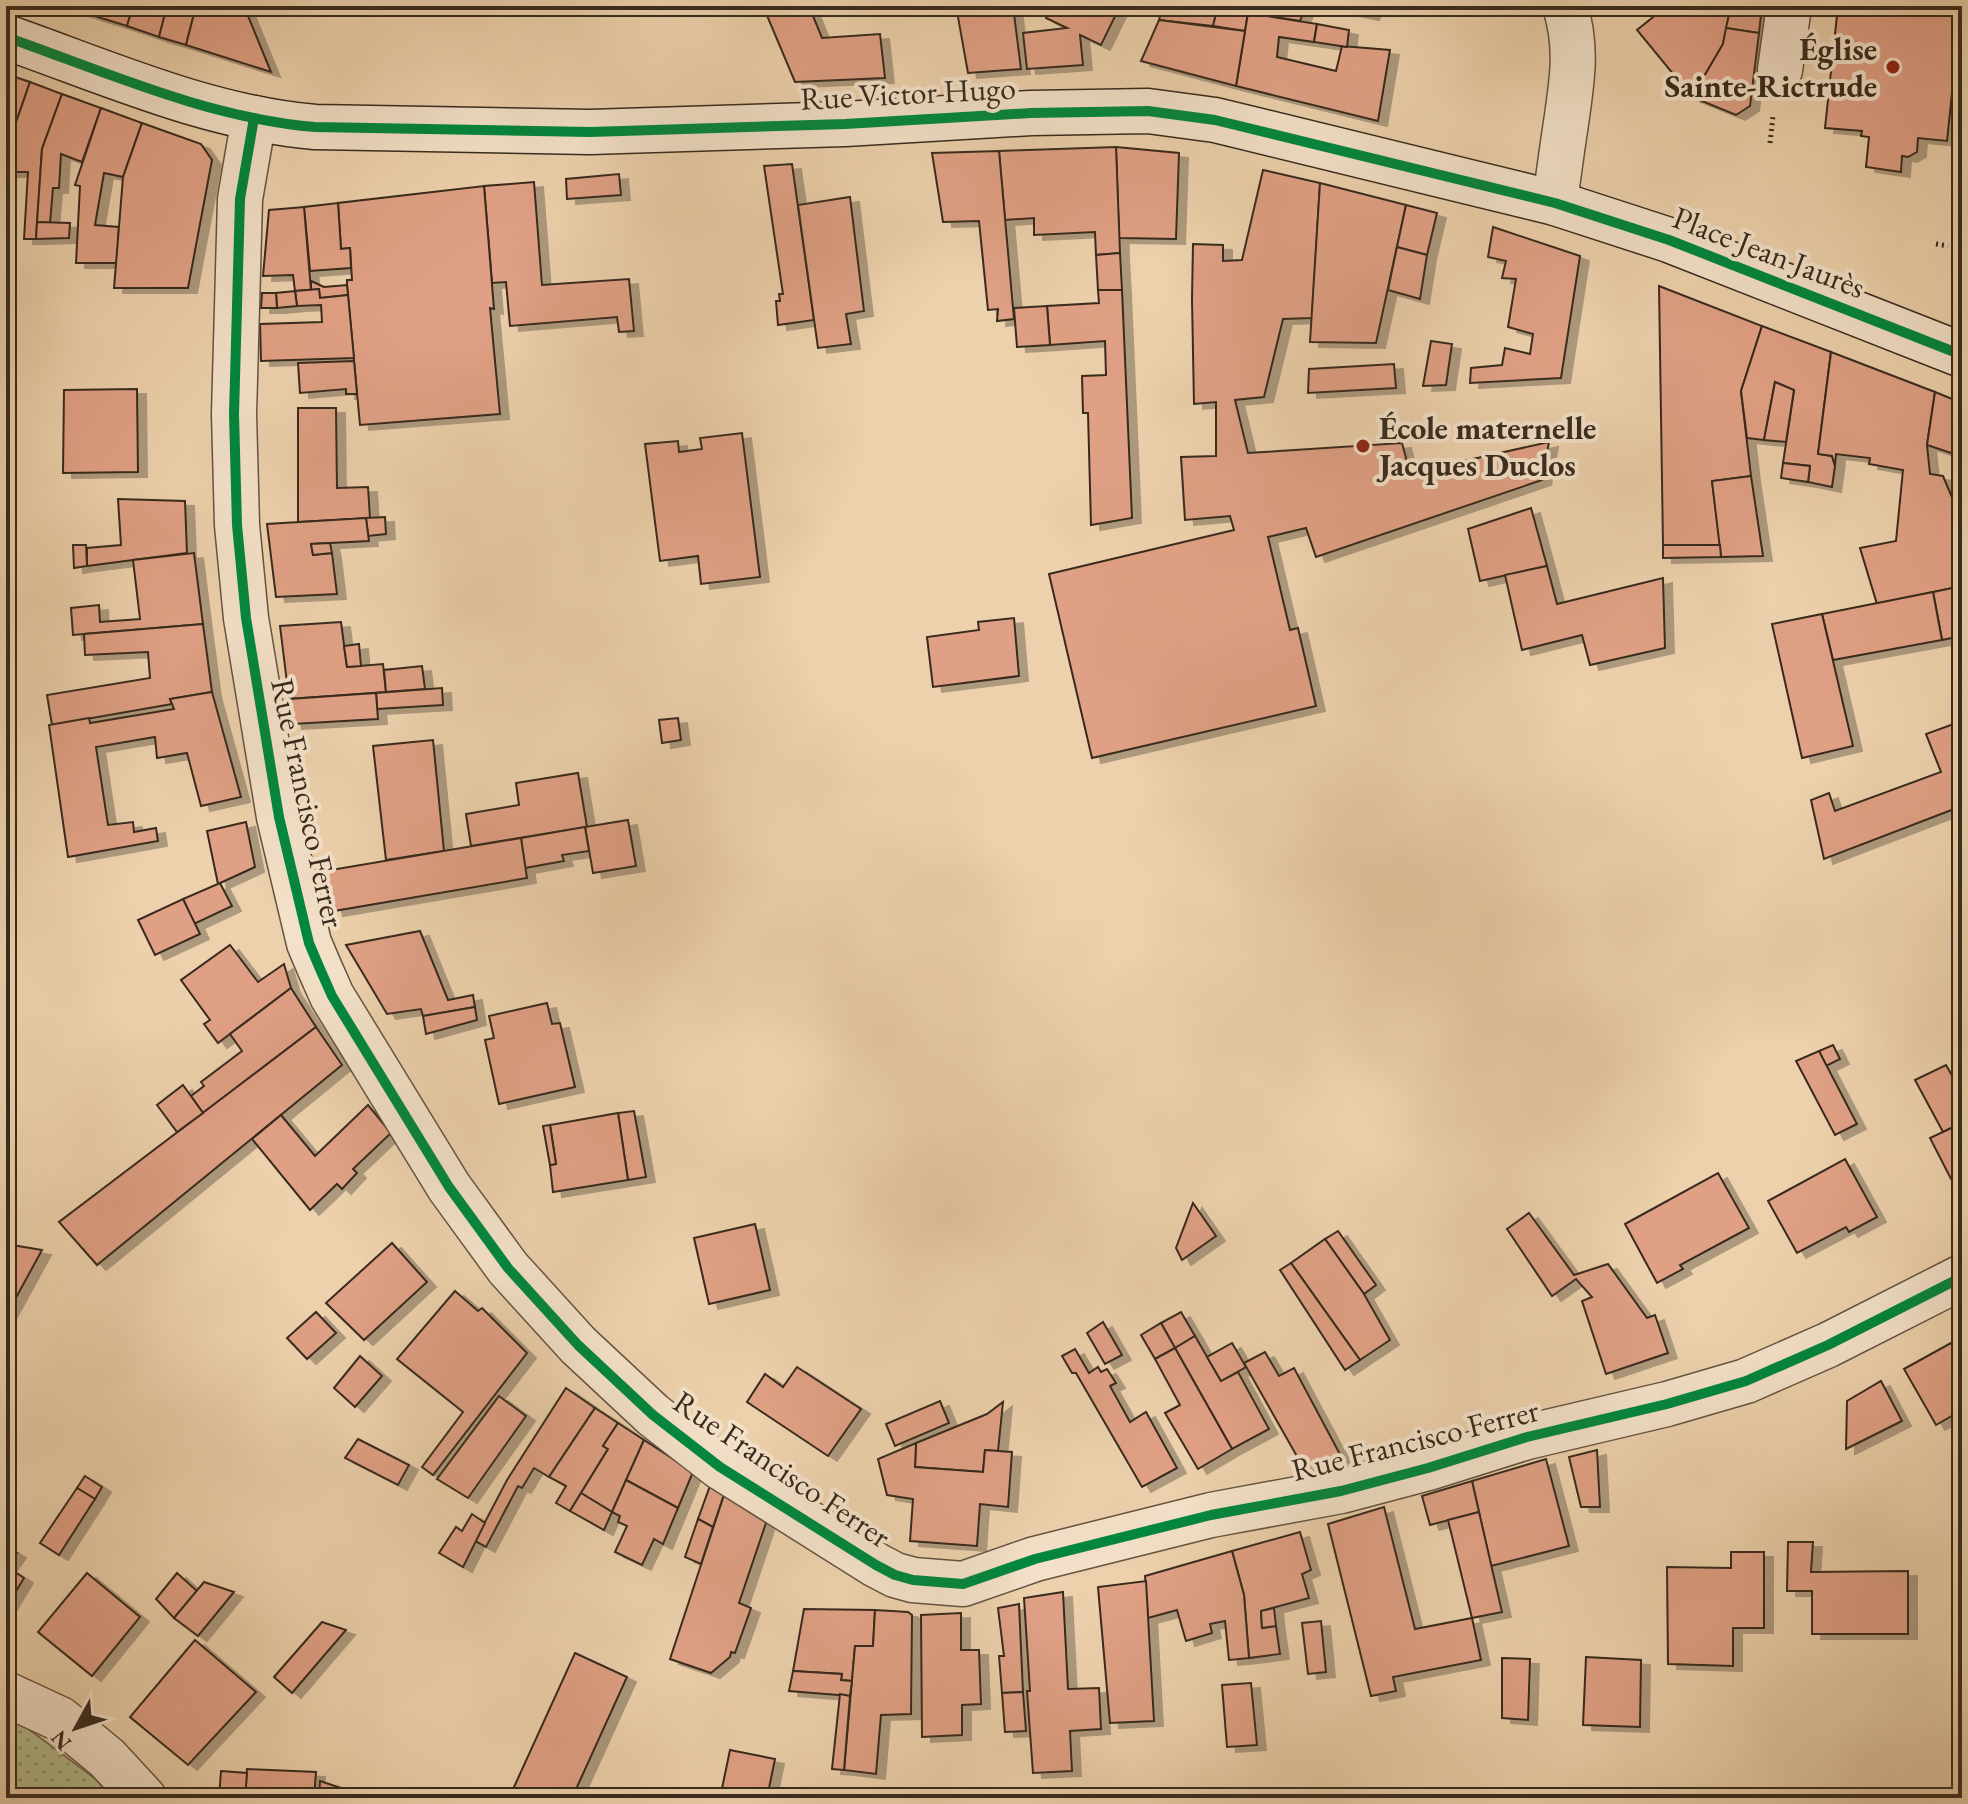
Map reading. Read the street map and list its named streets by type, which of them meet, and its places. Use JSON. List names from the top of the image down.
{
  "streets": {
    "street": ["Rue Victor Hugo", "Place Jean Jaurès", "Rue Francisco Ferrer"]
  },
  "crossings": [
    ["Rue Victor Hugo", "Place Jean Jaurès"],
    ["Rue Victor Hugo", "Rue Francisco Ferrer"]
  ],
  "places": ["Église Sainte-Rictrude", "École maternelle Jacques Duclos"],
  "north": "bottom left"
}
